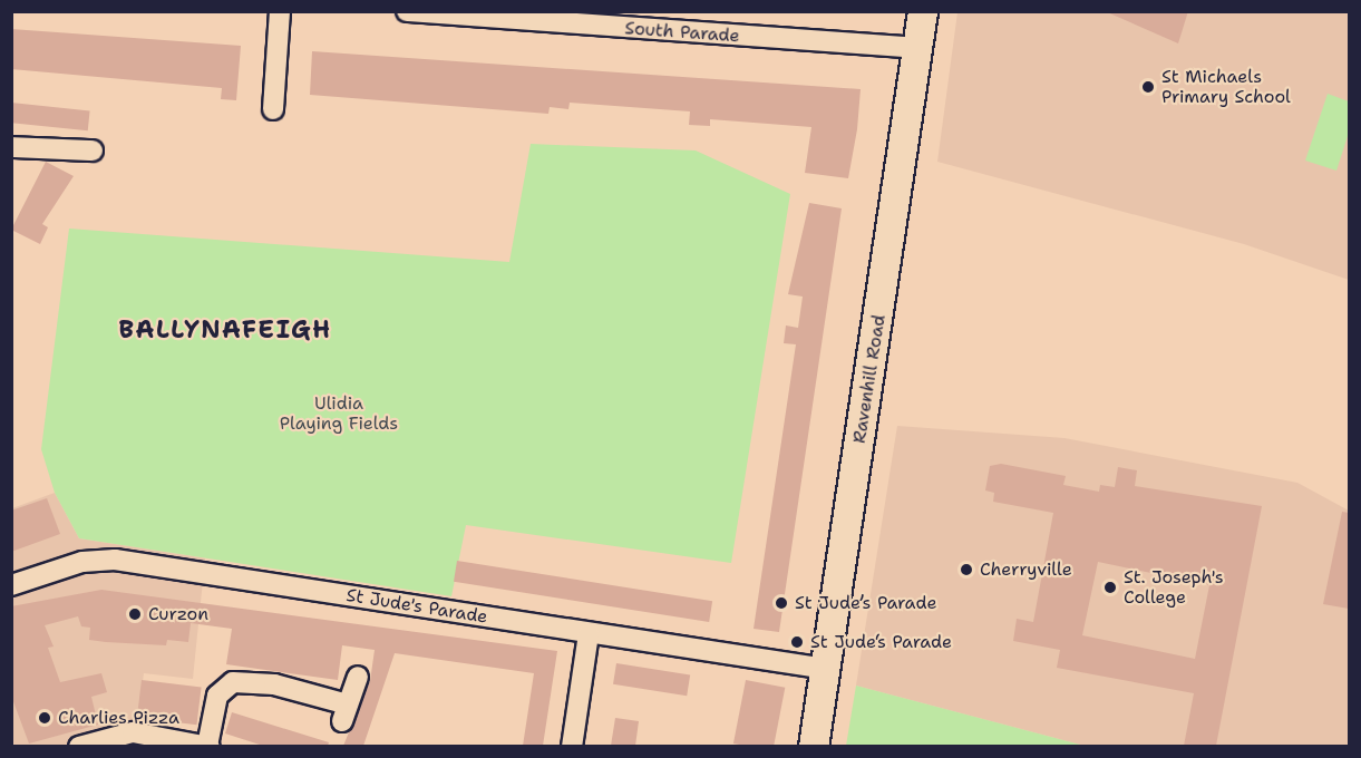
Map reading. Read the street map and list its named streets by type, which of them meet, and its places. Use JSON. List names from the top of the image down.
{
  "streets": {
    "main road": ["Ravenhill Road"],
    "street": ["South Parade", "St Jude's Parade"]
  },
  "crossings": [
    ["South Parade", "Ravenhill Road"],
    ["Ravenhill Road", "St Jude's Parade"]
  ],
  "districts": ["BALLYNAFEIGH"],
  "parks": ["Ulidia Playing Fields"],
  "places": [
    "St Michaels Primary School",
    "Cherryville",
    "St. Joseph's College",
    "St Jude’s Parade",
    "Curzon",
    "St Jude‘s Parade",
    "Charlies Pizza"
  ]
}
